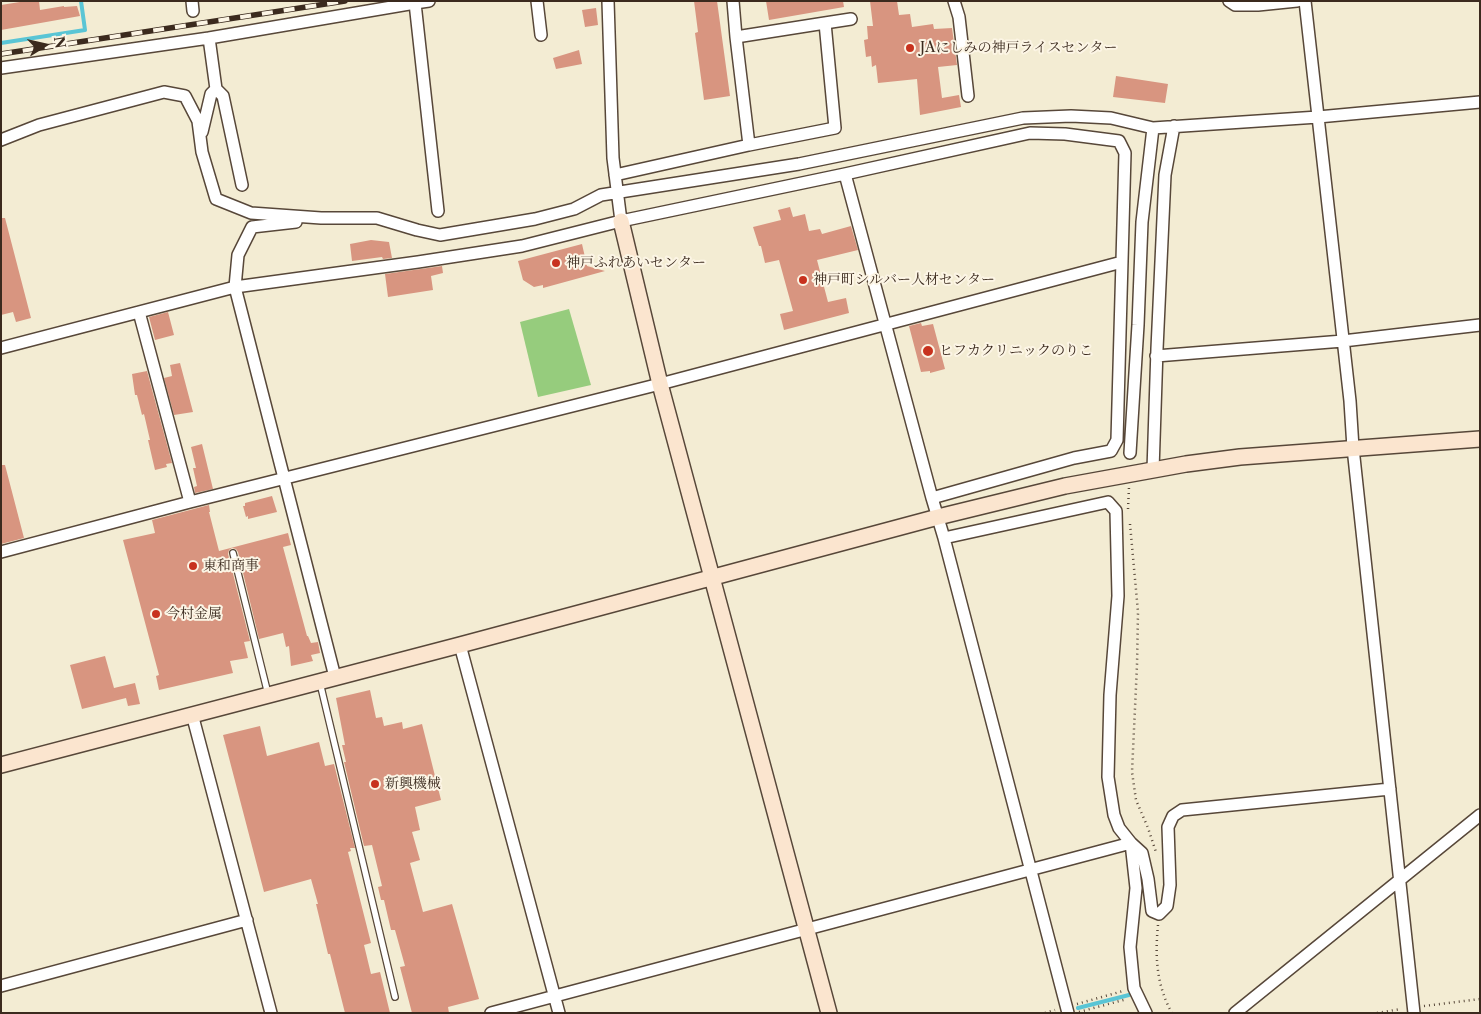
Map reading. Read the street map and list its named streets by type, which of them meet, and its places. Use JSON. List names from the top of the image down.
{
  "places": [
    "JAにしみの神戸ライスセンター",
    "神戸ふれあいセンター",
    "神戸町シルバー人材センター",
    "ヒフカクリニックのりこ",
    "東和商事",
    "今村金属",
    "新興機械"
  ],
  "north": "right"
}
